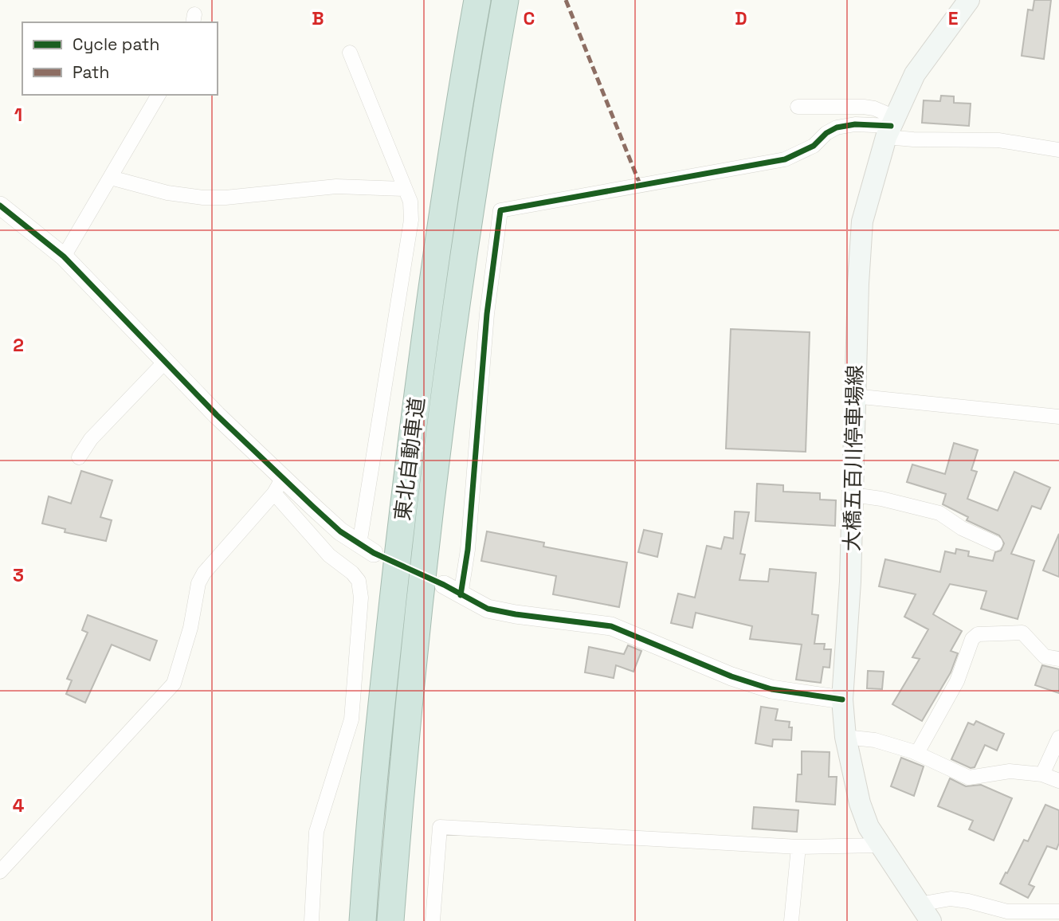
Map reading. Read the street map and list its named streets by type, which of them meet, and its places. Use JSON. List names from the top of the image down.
{
  "streets": {
    "highway": ["東北自動車道"],
    "main road": ["大橋五百川停車場線"]
  },
  "legend": ["Cycle path", "Path"],
  "grid": {
    "columns": [
      "B",
      "C",
      "D",
      "E"
    ],
    "rows": [
      "1",
      "2",
      "3",
      "4"
    ]
  }
}
